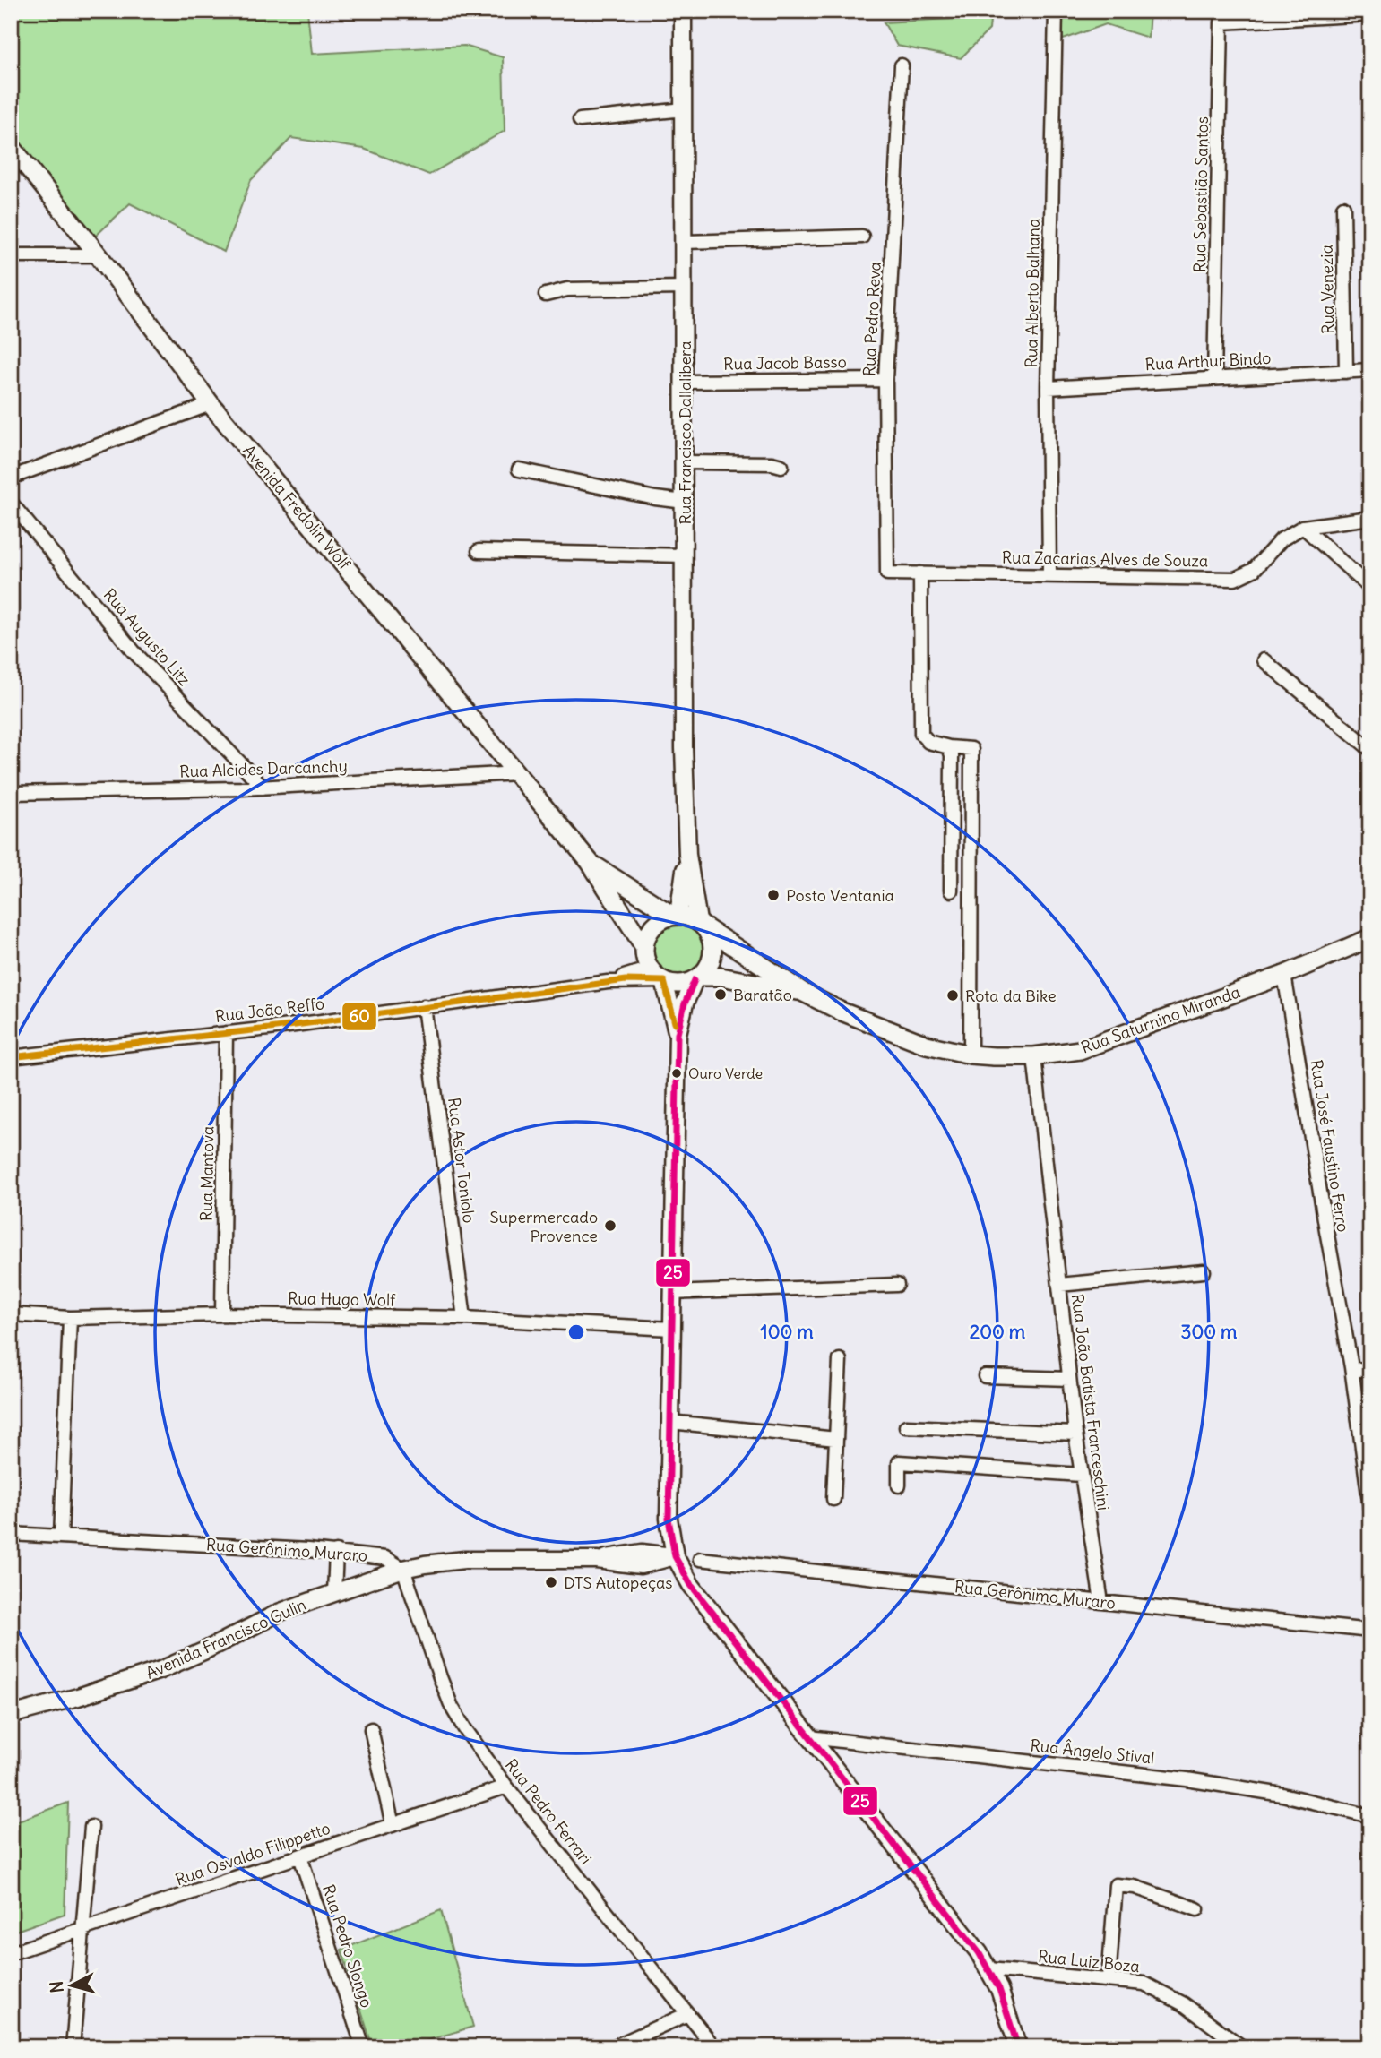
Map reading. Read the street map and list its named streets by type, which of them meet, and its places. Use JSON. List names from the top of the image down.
{
  "streets": {
    "main road": ["Avenida Fredolin Wolf", "Rua Saturnino Miranda"],
    "street": [
      "Rua Sebastião Santos",
      "Rua Venezia",
      "Rua Alberto Balhana",
      "Rua Pedro Reva",
      "Rua Arthur Bindo",
      "Rua Jacob Basso",
      "Rua Francisco Dallalibera",
      "Rua Zacarias Alves de Souza",
      "Rua Augusto Litz",
      "Rua Alcides Darcanchy",
      "Rua João Reffo",
      "Rua José Faustino Ferro",
      "Rua Astor Toniolo",
      "Rua Mantova",
      "Rua Hugo Wolf",
      "Rua João Batista Franceschini",
      "Rua Gerônimo Muraro",
      "Avenida Francisco Gulin",
      "Rua Ângelo Stival",
      "Rua Pedro Ferrari",
      "Rua Osvaldo Filippetto",
      "Rua Pedro Slongo",
      "Rua Luiz Boza"
    ]
  },
  "crossings": [
    ["Rua Sebastião Santos", "Rua Arthur Bindo"],
    ["Rua Venezia", "Rua Arthur Bindo"],
    ["Rua Alberto Balhana", "Rua Arthur Bindo"],
    ["Rua Alberto Balhana", "Rua Zacarias Alves de Souza"],
    ["Rua Pedro Reva", "Rua Jacob Basso"],
    ["Rua Pedro Reva", "Rua Zacarias Alves de Souza"],
    ["Rua Jacob Basso", "Rua Francisco Dallalibera"],
    ["Rua Francisco Dallalibera", "Avenida Fredolin Wolf"],
    ["Rua Francisco Dallalibera", "Rua João Reffo"],
    ["Rua Francisco Dallalibera", "Rua Saturnino Miranda"],
    ["Avenida Fredolin Wolf", "Rua Alcides Darcanchy"],
    ["Avenida Fredolin Wolf", "Rua João Reffo"],
    ["Avenida Fredolin Wolf", "Rua Saturnino Miranda"],
    ["Rua Augusto Litz", "Rua Alcides Darcanchy"],
    ["Rua João Reffo", "Rua Saturnino Miranda"],
    ["Rua João Reffo", "Rua Astor Toniolo"],
    ["Rua João Reffo", "Rua Mantova"],
    ["Rua Saturnino Miranda", "Rua José Faustino Ferro"],
    ["Rua Saturnino Miranda", "Rua João Batista Franceschini"],
    ["Rua Astor Toniolo", "Rua Hugo Wolf"],
    ["Rua Mantova", "Rua Hugo Wolf"],
    ["Rua João Batista Franceschini", "Rua Gerônimo Muraro"],
    ["Rua Gerônimo Muraro", "Avenida Francisco Gulin"],
    ["Rua Gerônimo Muraro", "Rua Pedro Ferrari"],
    ["Avenida Francisco Gulin", "Rua Pedro Ferrari"],
    ["Rua Pedro Ferrari", "Rua Osvaldo Filippetto"],
    ["Rua Osvaldo Filippetto", "Rua Pedro Slongo"]
  ],
  "places": [
    "Posto Ventania",
    "Baratão",
    "Rota da Bike",
    "Ouro Verde",
    "Supermercado Provence",
    "DTS Autopeças"
  ],
  "lines": ["transit line 25", "transit line 60"],
  "north": "left",
  "rings": ["100 m", "200 m", "300 m"]
}
